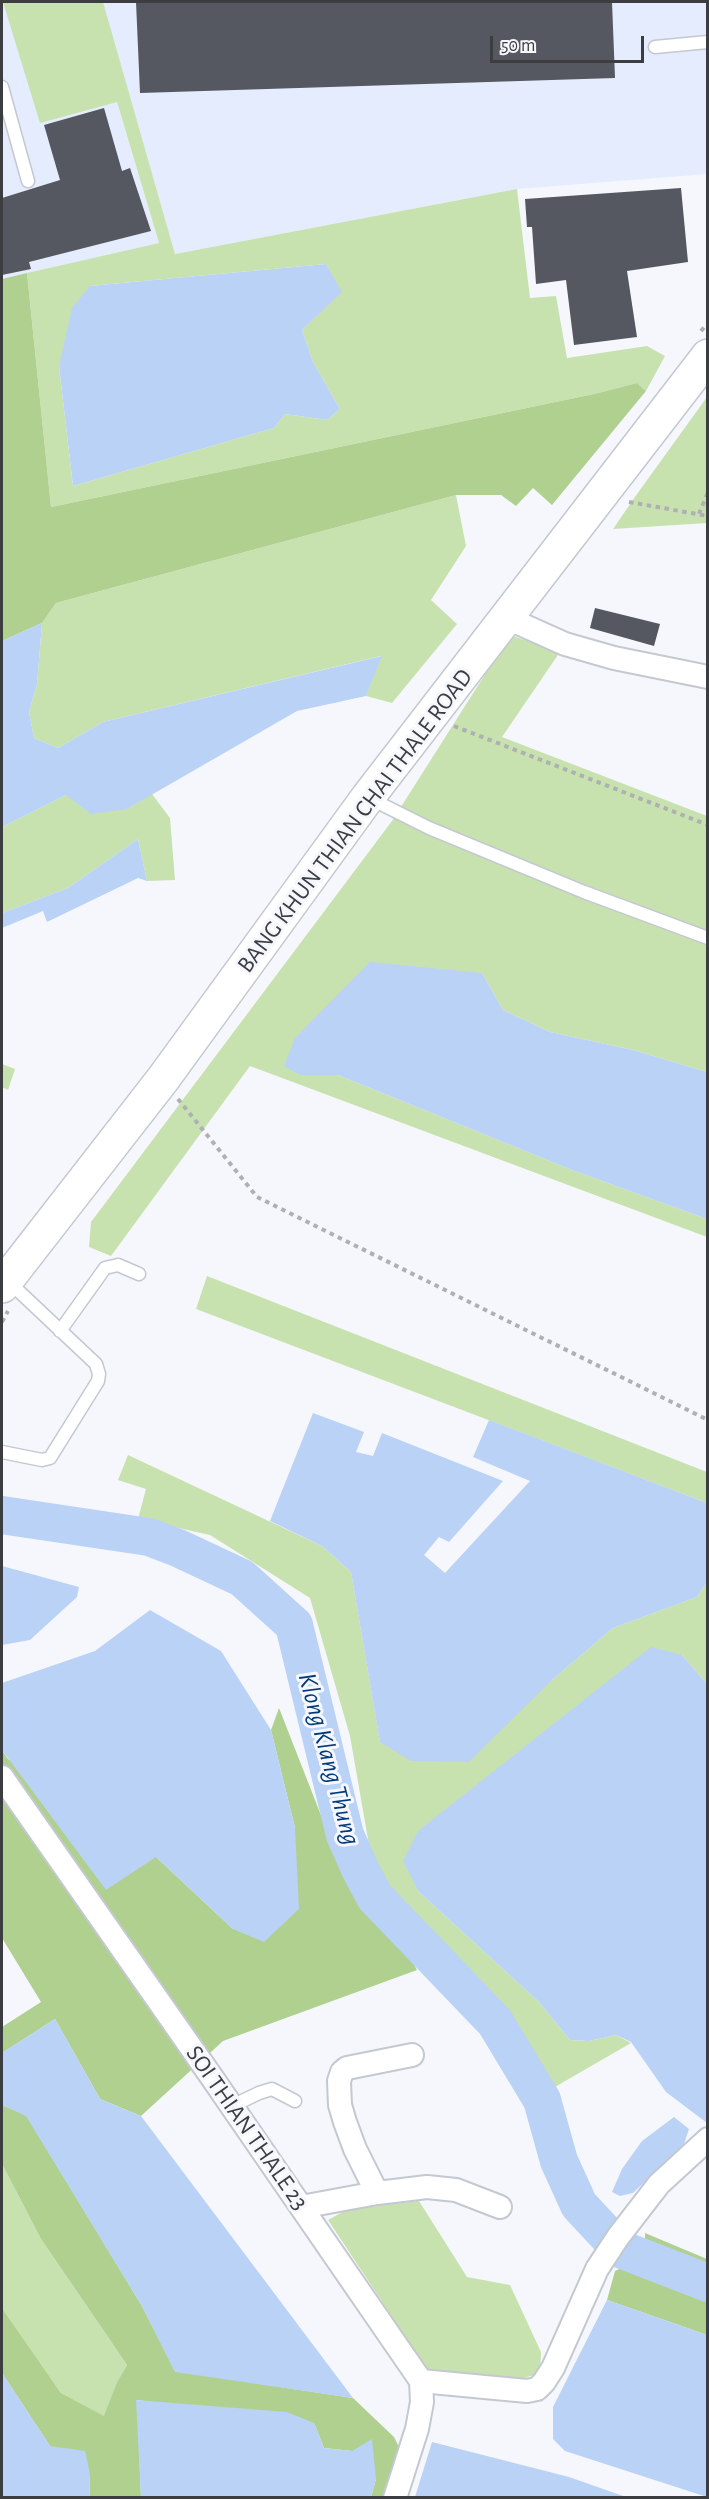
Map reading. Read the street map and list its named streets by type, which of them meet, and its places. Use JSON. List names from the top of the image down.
{
  "streets": {
    "main road": ["BANG KHUN THIAN CHAI THALE ROAD"],
    "street": ["SOI THIAN THALE 23"]
  },
  "water": ["Klong Klang Thung"],
  "scale_bar": "50 m"
}
